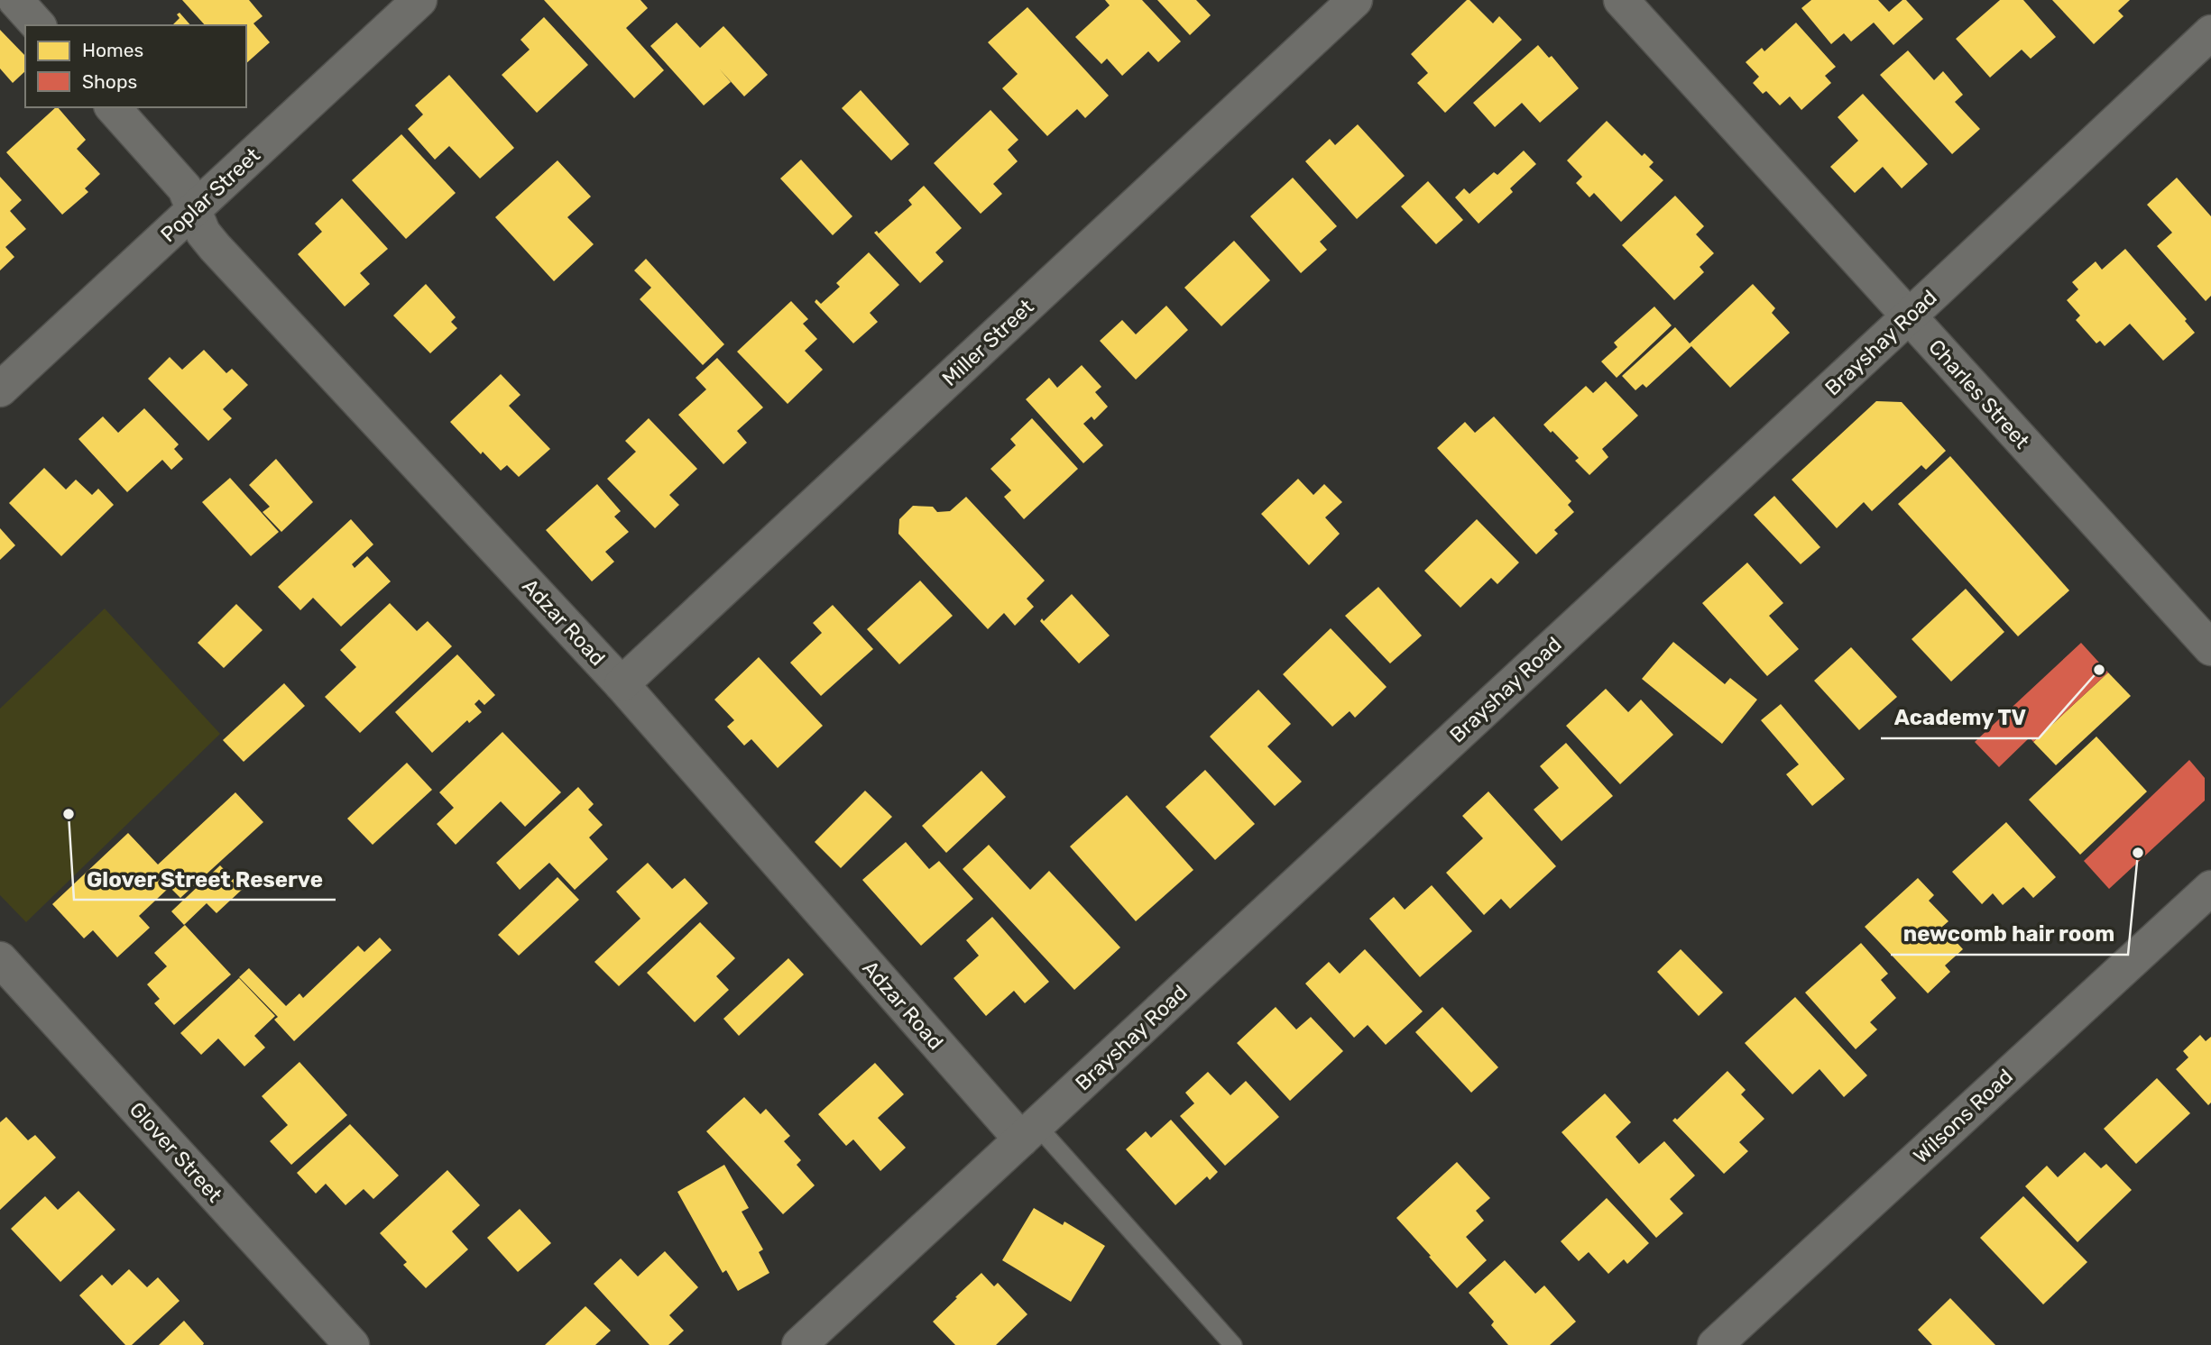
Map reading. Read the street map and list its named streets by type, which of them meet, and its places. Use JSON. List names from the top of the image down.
{
  "streets": {
    "street": [
      "Poplar Street",
      "Miller Street",
      "Brayshay Road",
      "Charles Street",
      "Adzar Road",
      "Wilsons Road",
      "Glover Street"
    ]
  },
  "crossings": [
    ["Poplar Street", "Adzar Road"],
    ["Miller Street", "Adzar Road"],
    ["Brayshay Road", "Charles Street"],
    ["Brayshay Road", "Adzar Road"]
  ],
  "places": ["Academy TV", "Glover Street Reserve", "newcomb hair room"],
  "legend": ["Homes", "Shops"]
}
